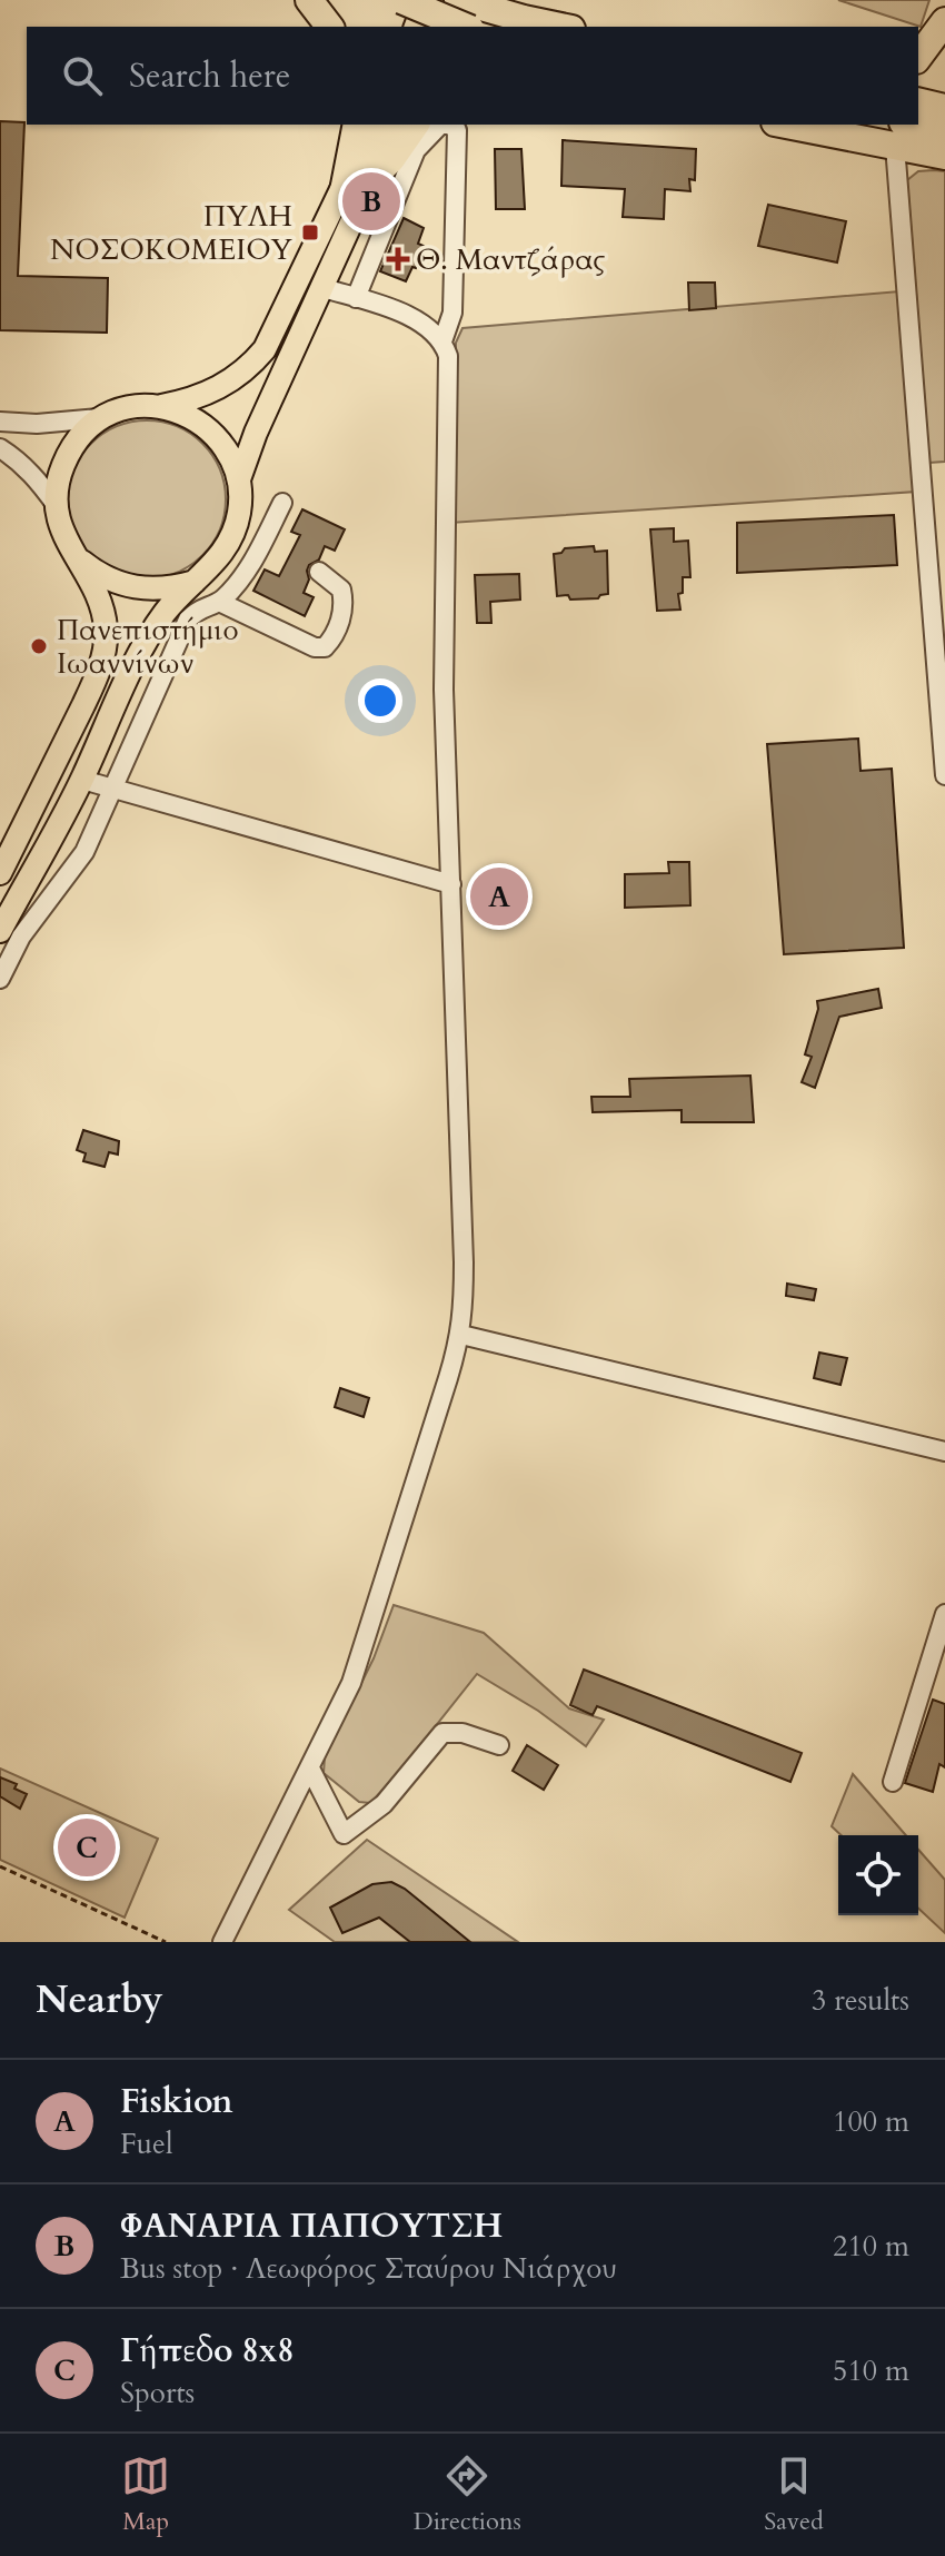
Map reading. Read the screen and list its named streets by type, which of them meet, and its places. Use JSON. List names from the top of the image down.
{
  "places": {
    "transit": ["ΠΥΛΗ ΝΟΣΟΚΟΜΕΙΟΥ"],
    "health": ["Θ. Μαντζάρας"],
    "other": ["Πανεπιστήμιο Ιωαννίνων"]
  },
  "page": {
    "search": "Search here",
    "pins": ["B", "A", "C"],
    "heading": ["Nearby", "3 results"],
    "list": [
      {
        "mark": "A",
        "name": "Fiskion",
        "note": "Fuel",
        "value": "100 m"
      },
      {
        "mark": "B",
        "name": "ΦΑΝΑΡΙΑ ΠΑΠΟΥΤΣΗ",
        "note": "Bus stop · Λεωφόρος Σταύρου Νιάρχου",
        "value": "210 m"
      },
      {
        "mark": "C",
        "name": "Γήπεδο 8x8",
        "note": "Sports",
        "value": "510 m"
      }
    ],
    "nav": ["Map", "Directions", "Saved"]
  }
}
